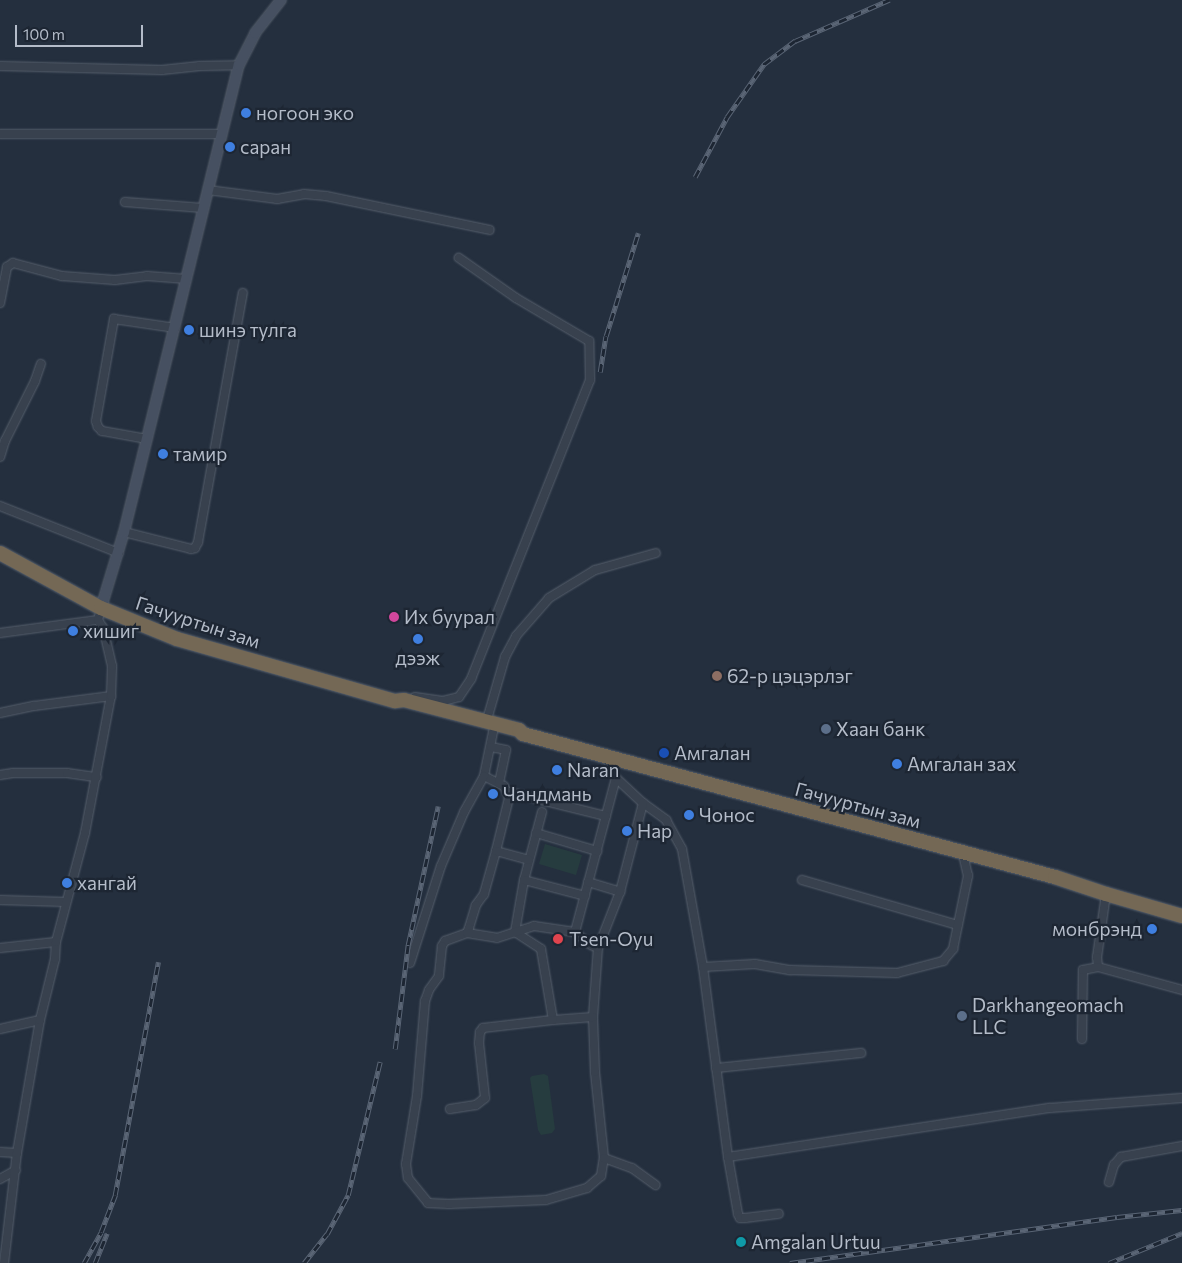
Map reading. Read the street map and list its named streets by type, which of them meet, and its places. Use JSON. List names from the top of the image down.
{
  "streets": {
    "highway": ["Гачууртын зам"]
  },
  "places": [
    "ногоон эко",
    "саран",
    "шинэ тулга",
    "тамир",
    "Их буурал",
    "хишиг",
    "дээж",
    "62-р цэцэрлэг",
    "Хаан банк",
    "Амгалан",
    "Амгалан зах",
    "Naran",
    "Чандмань",
    "Чонос",
    "Нар",
    "хангай",
    "монбрэнд",
    "Tsen-Oyu",
    "Darkhangeomach LLC",
    "Amgalan Urtuu"
  ],
  "scale_bar": "100 m"
}
